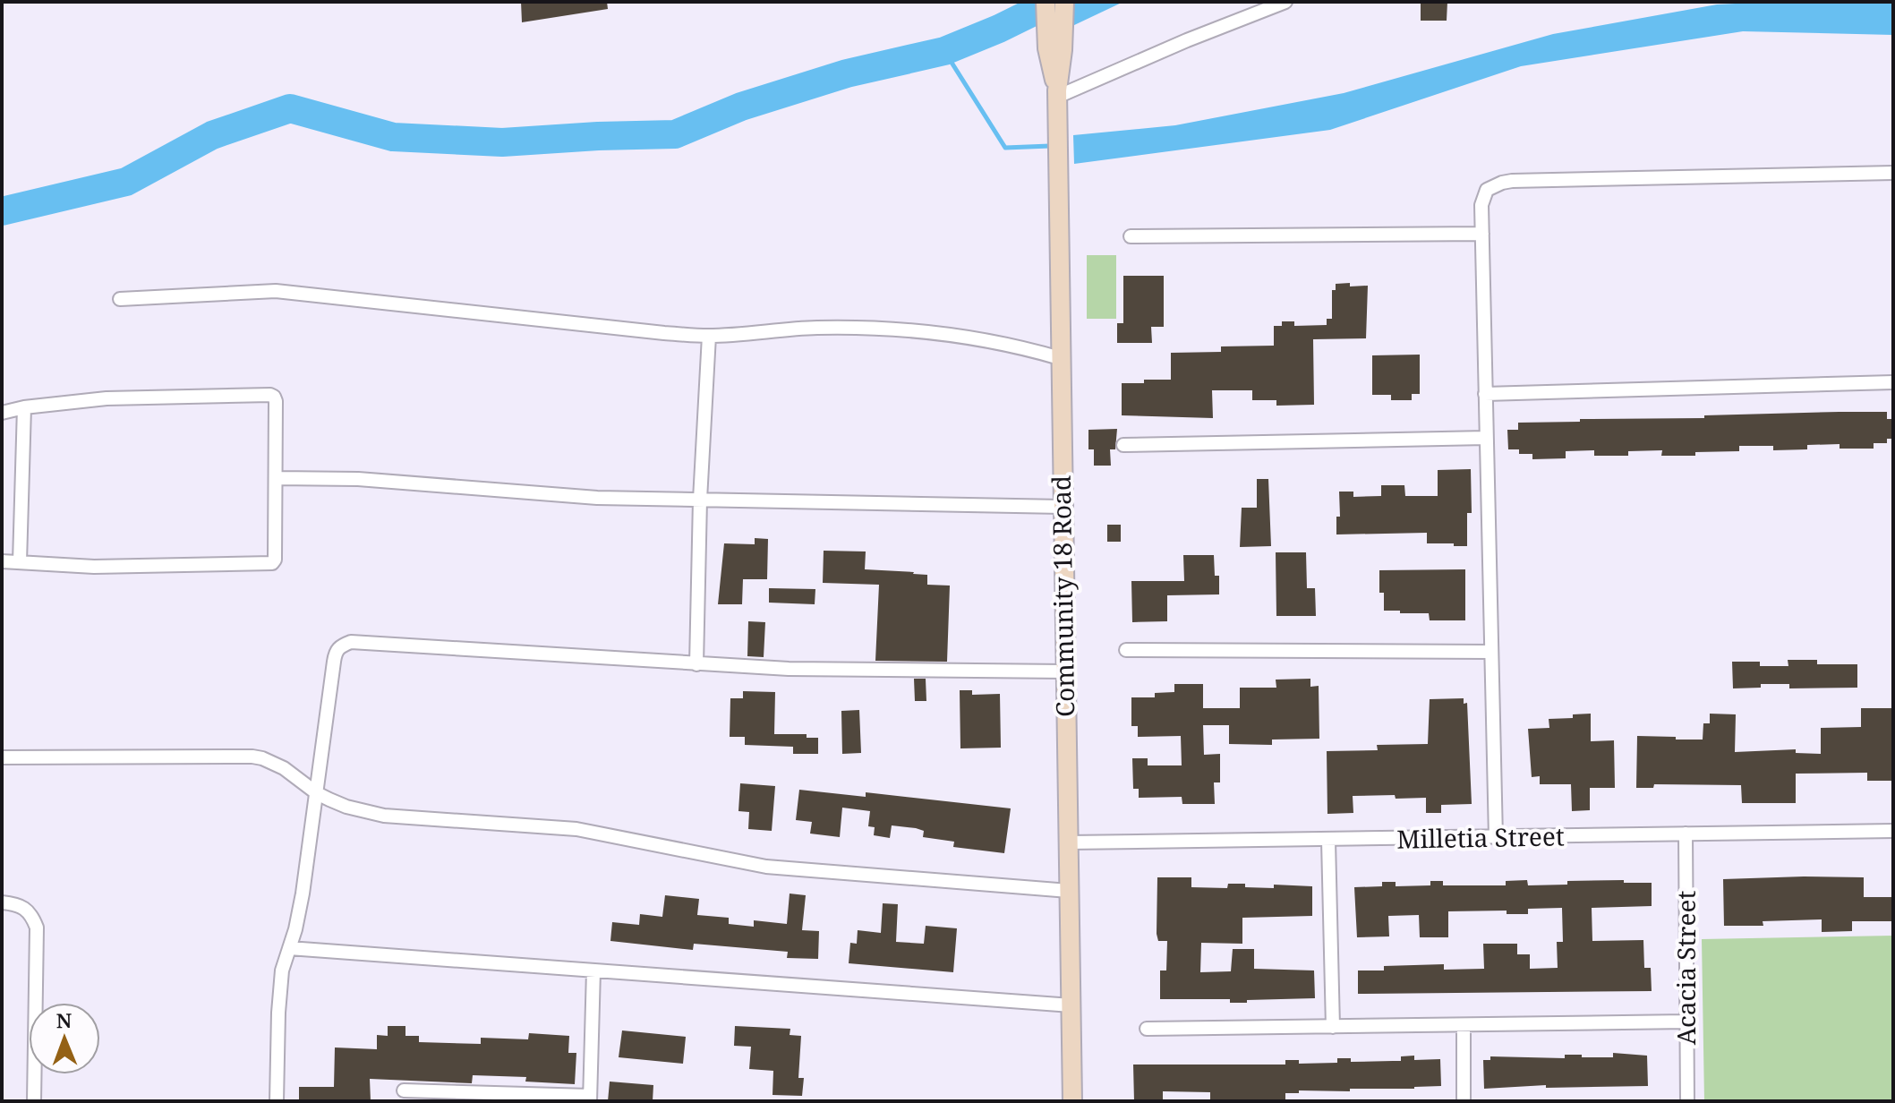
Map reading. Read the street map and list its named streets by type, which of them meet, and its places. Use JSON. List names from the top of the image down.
{
  "streets": {
    "main road": ["Community 18 Road"],
    "street": ["Milletia Street", "Acacia Street"]
  },
  "crossings": [
    ["Community 18 Road", "Milletia Street"],
    ["Milletia Street", "Acacia Street"]
  ],
  "north": "top"
}
